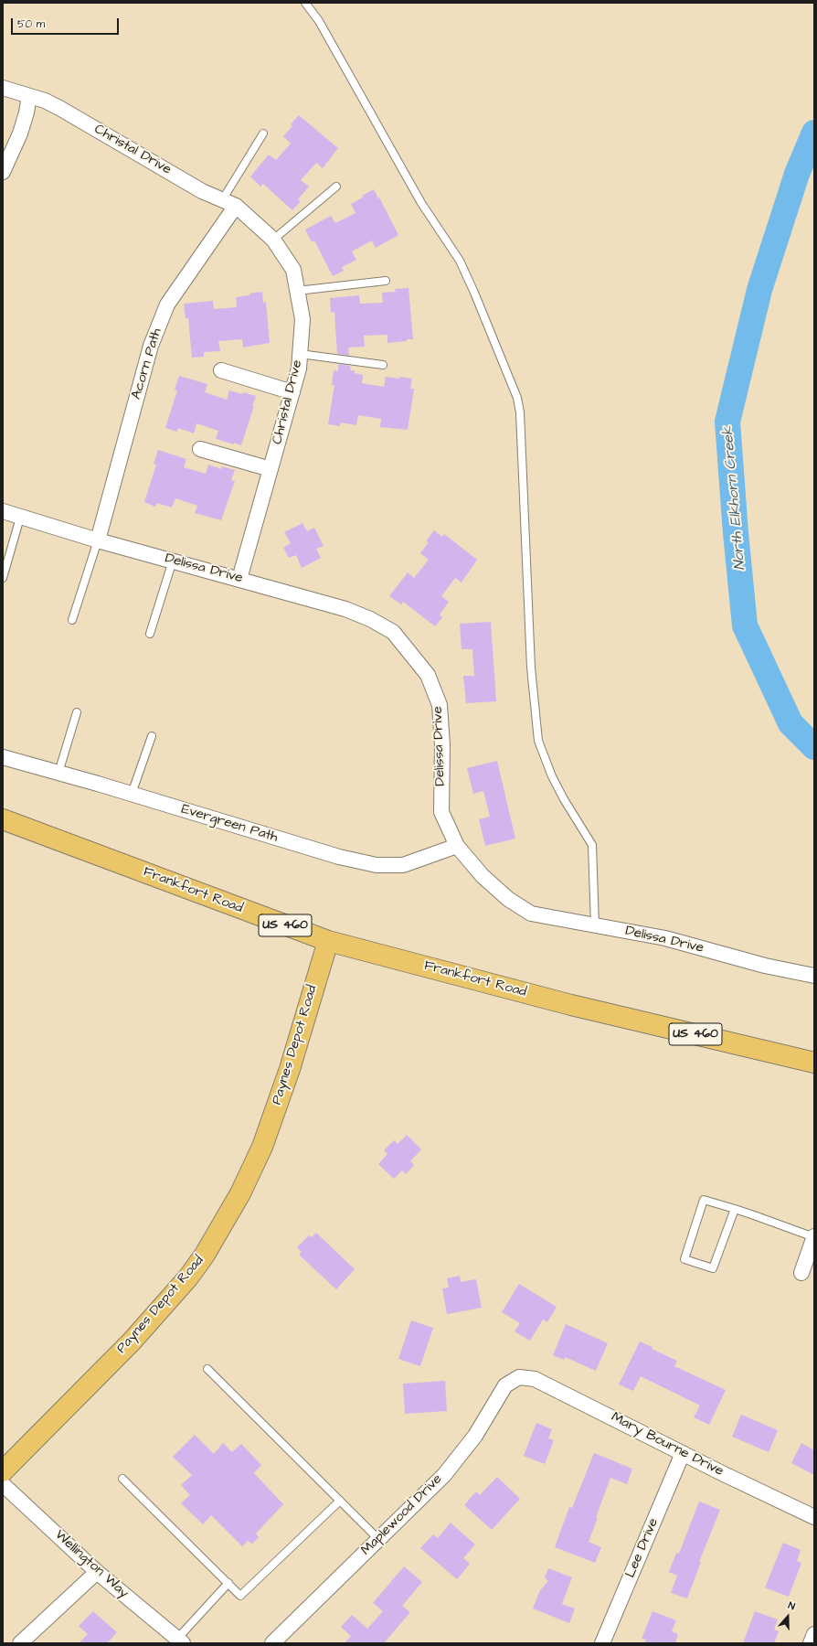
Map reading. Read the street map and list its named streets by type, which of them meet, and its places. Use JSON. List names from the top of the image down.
{
  "streets": {
    "main road": ["Frankfort Road", "US 460", "Paynes Depot Road"],
    "street": [
      "Christal Drive",
      "Acorn Path",
      "Delissa Drive",
      "Evergreen Path",
      "Mary Bourne Drive",
      "Maplewood Drive",
      "Lee Drive",
      "Wellington Way"
    ]
  },
  "crossings": [
    ["Christal Drive", "Acorn Path"],
    ["Christal Drive", "Delissa Drive"],
    ["Acorn Path", "Delissa Drive"],
    ["Delissa Drive", "Evergreen Path"],
    ["Frankfort Road", "Paynes Depot Road"],
    ["Mary Bourne Drive", "Maplewood Drive"],
    ["Mary Bourne Drive", "Lee Drive"]
  ],
  "water": ["North Elkhorn Creek"],
  "scale_bar": "50 m",
  "north": "top"
}
